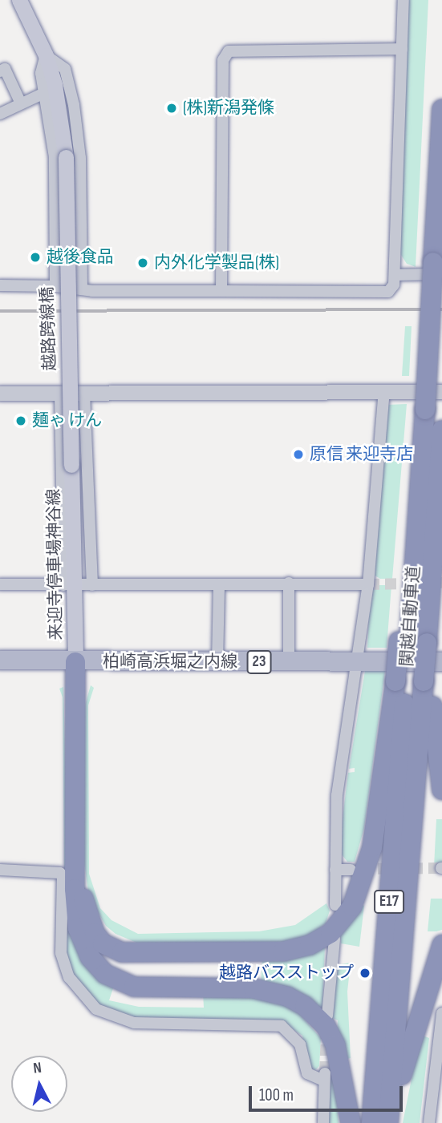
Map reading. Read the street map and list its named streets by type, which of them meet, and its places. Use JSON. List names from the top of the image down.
{
  "streets": {
    "highway": ["関越自動車道", "E17"],
    "main road": [
      "越路跨線橋",
      "来迎寺停車場神谷線",
      "柏崎高浜堀之内線",
      "23"
    ]
  },
  "crossings": [
    ["越路跨線橋", "来迎寺停車場神谷線"],
    ["来迎寺停車場神谷線", "柏崎高浜堀之内線"]
  ],
  "places": [
    "(株)新潟発條",
    "越後食品",
    "内外化学製品(株)",
    "麺ゃ けん",
    "原信 来迎寺店",
    "越路バスストップ"
  ],
  "scale_bar": "100 m",
  "north": "top"
}
